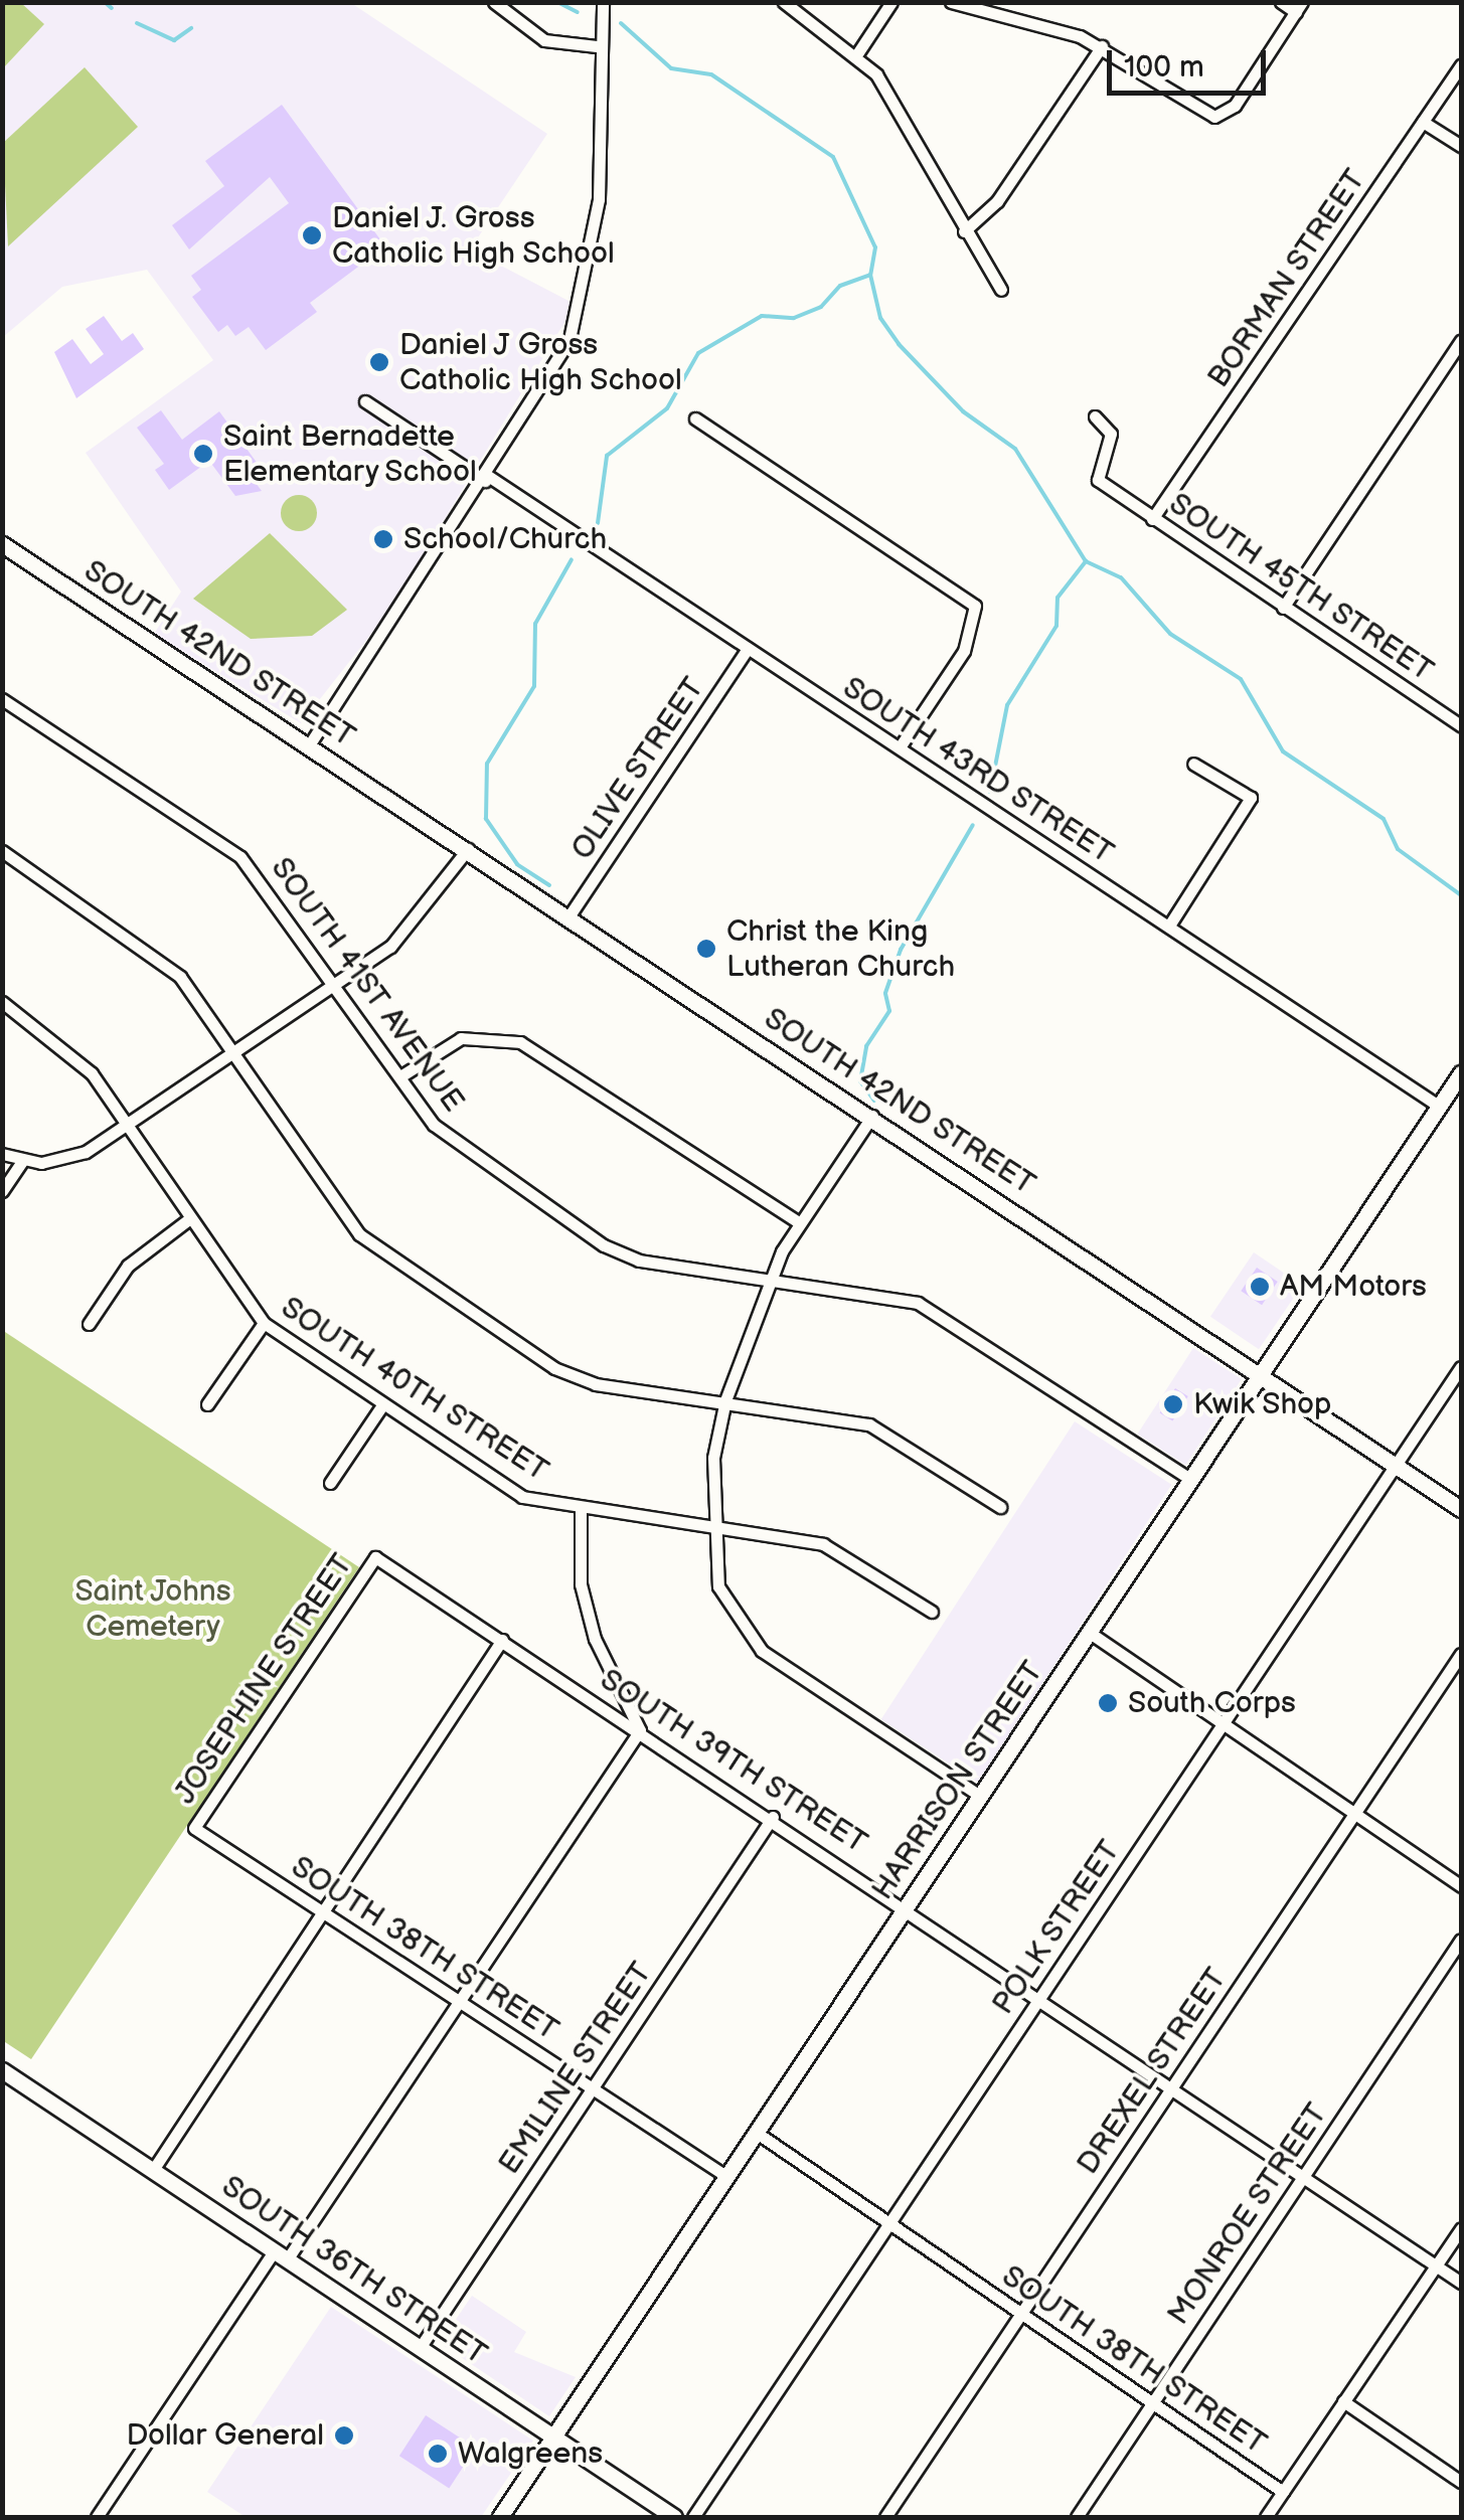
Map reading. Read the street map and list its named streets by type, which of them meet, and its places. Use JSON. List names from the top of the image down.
{
  "streets": {
    "main road": ["SOUTH 42ND STREET", "HARRISON STREET", "SOUTH 36TH STREET"],
    "street": [
      "BORMAN STREET",
      "SOUTH 45TH STREET",
      "OLIVE STREET",
      "SOUTH 43RD STREET",
      "SOUTH 41ST AVENUE",
      "SOUTH 40TH STREET",
      "JOSEPHINE STREET",
      "SOUTH 39TH STREET",
      "POLK STREET",
      "SOUTH 38TH STREET",
      "EMILINE STREET",
      "DREXEL STREET",
      "MONROE STREET"
    ]
  },
  "crossings": [
    ["BORMAN STREET", "SOUTH 45TH STREET"],
    ["SOUTH 42ND STREET", "OLIVE STREET"],
    ["SOUTH 42ND STREET", "HARRISON STREET"],
    ["SOUTH 42ND STREET", "POLK STREET"],
    ["OLIVE STREET", "SOUTH 43RD STREET"],
    ["SOUTH 43RD STREET", "HARRISON STREET"],
    ["SOUTH 41ST AVENUE", "HARRISON STREET"],
    ["JOSEPHINE STREET", "SOUTH 39TH STREET"],
    ["JOSEPHINE STREET", "SOUTH 38TH STREET"],
    ["SOUTH 39TH STREET", "HARRISON STREET"],
    ["SOUTH 39TH STREET", "POLK STREET"],
    ["SOUTH 39TH STREET", "EMILINE STREET"],
    ["SOUTH 39TH STREET", "DREXEL STREET"],
    ["SOUTH 39TH STREET", "MONROE STREET"],
    ["HARRISON STREET", "SOUTH 38TH STREET"],
    ["HARRISON STREET", "SOUTH 36TH STREET"],
    ["POLK STREET", "SOUTH 38TH STREET"],
    ["SOUTH 38TH STREET", "EMILINE STREET"],
    ["SOUTH 38TH STREET", "DREXEL STREET"],
    ["SOUTH 38TH STREET", "MONROE STREET"],
    ["EMILINE STREET", "SOUTH 36TH STREET"]
  ],
  "parks": ["Saint Johns Cemetery"],
  "places": [
    "Daniel J. Gross Catholic High School",
    "Daniel J Gross Catholic High School",
    "Saint Bernadette Elementary School",
    "School/Church",
    "Christ the King Lutheran Church",
    "AM Motors",
    "Kwik Shop",
    "South Corps",
    "Dollar General",
    "Walgreens"
  ],
  "scale_bar": "100 m"
}
